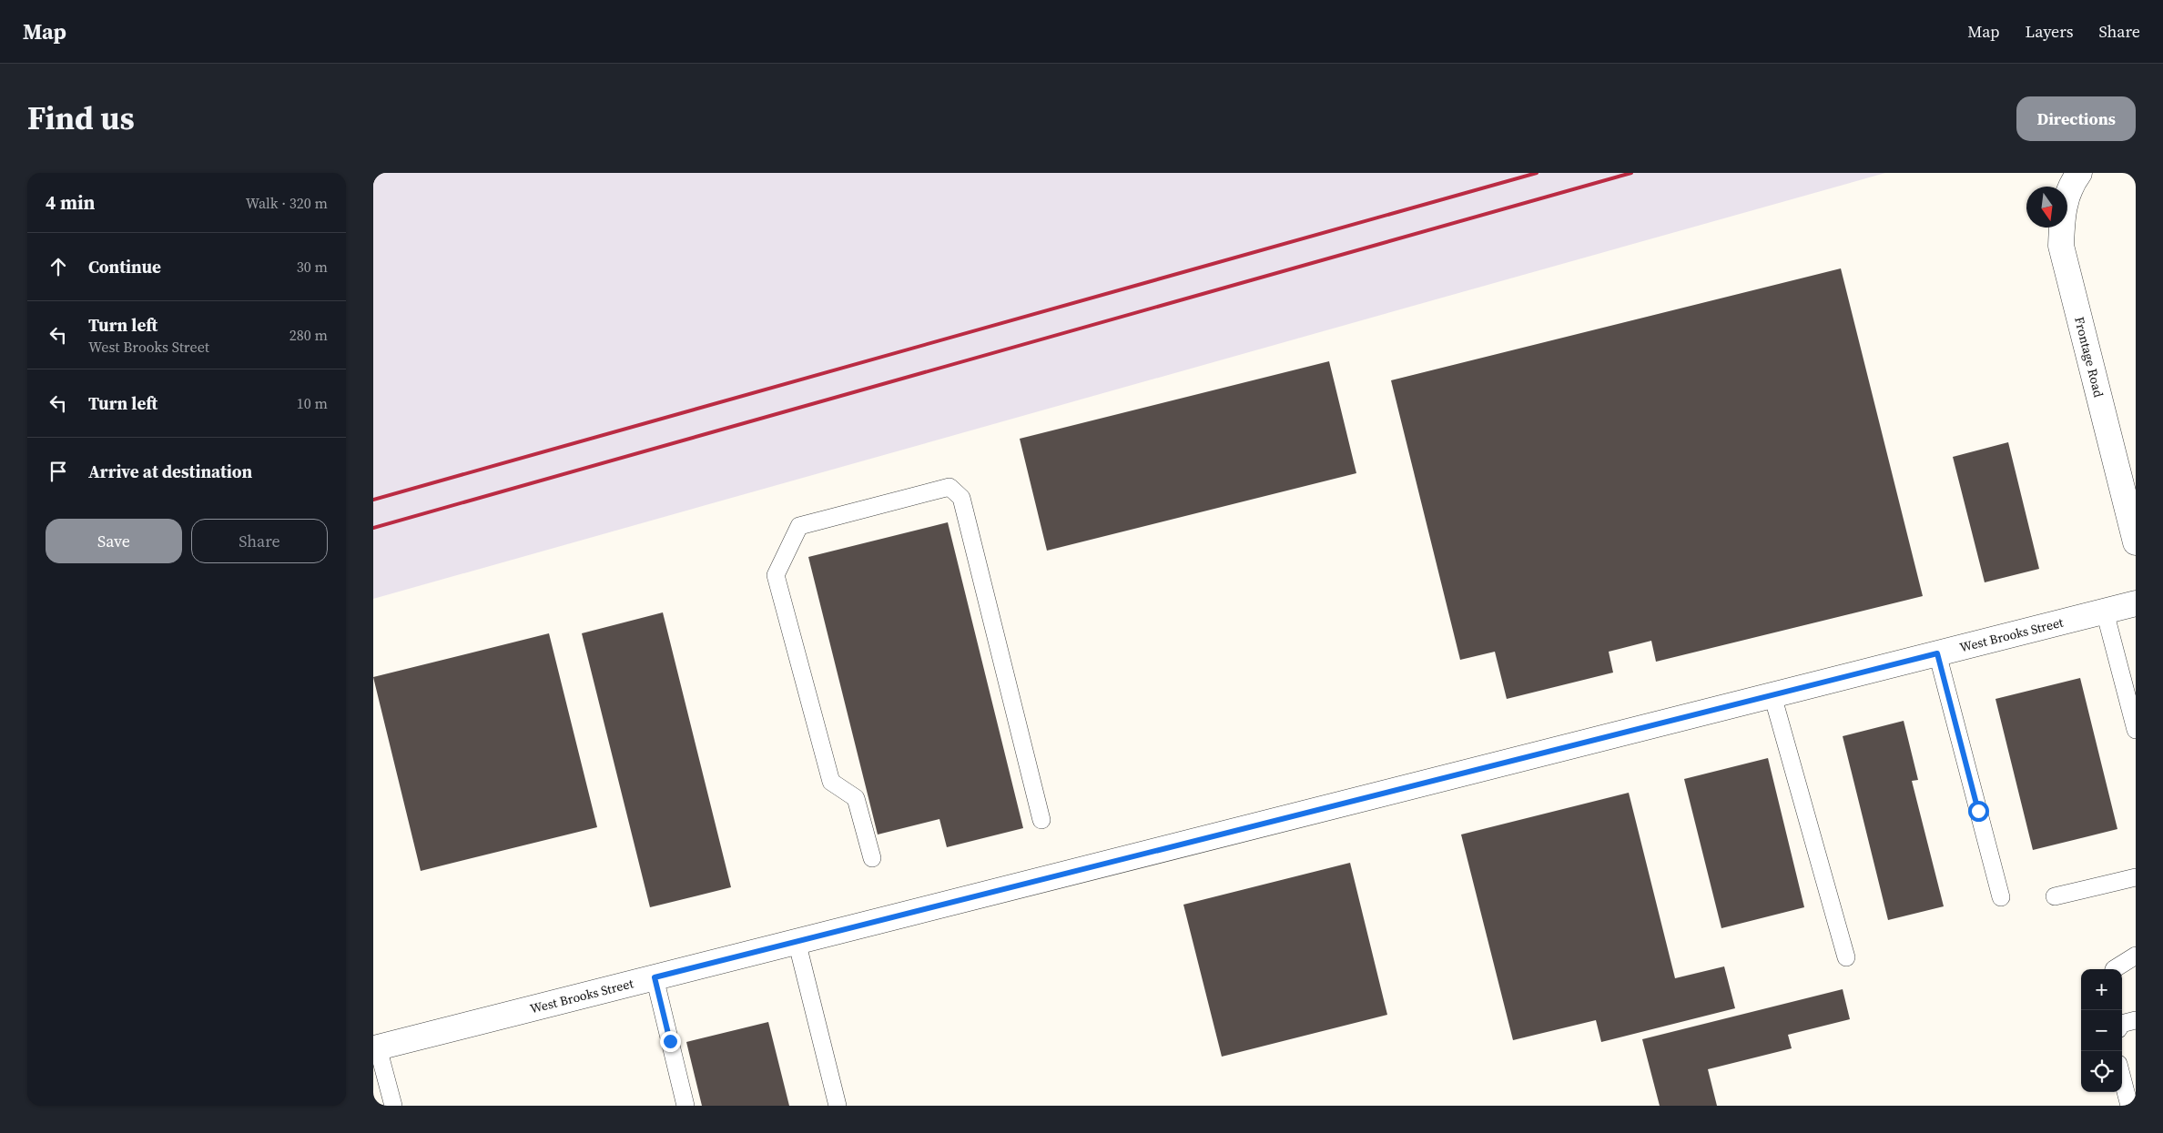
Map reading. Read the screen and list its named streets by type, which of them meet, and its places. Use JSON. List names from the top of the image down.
{
  "streets": {
    "street": ["Frontage Road", "West Brooks Street"]
  },
  "north": "bottom",
  "page": {
    "header": "Map",
    "nav": ["Map", "Layers", "Share"],
    "title": "Find us",
    "buttons": [
      "Directions",
      ["Save", "Share"]
    ],
    "heading": ["4 min", "Walk · 320 m"],
    "list": [
      ["Continue", "30 m"],
      ["Turn left", "West Brooks Street", "280 m"],
      ["Turn left", "10 m"],
      "Arrive at destination"
    ],
    "map_buttons": ["+", "−"]
  }
}
